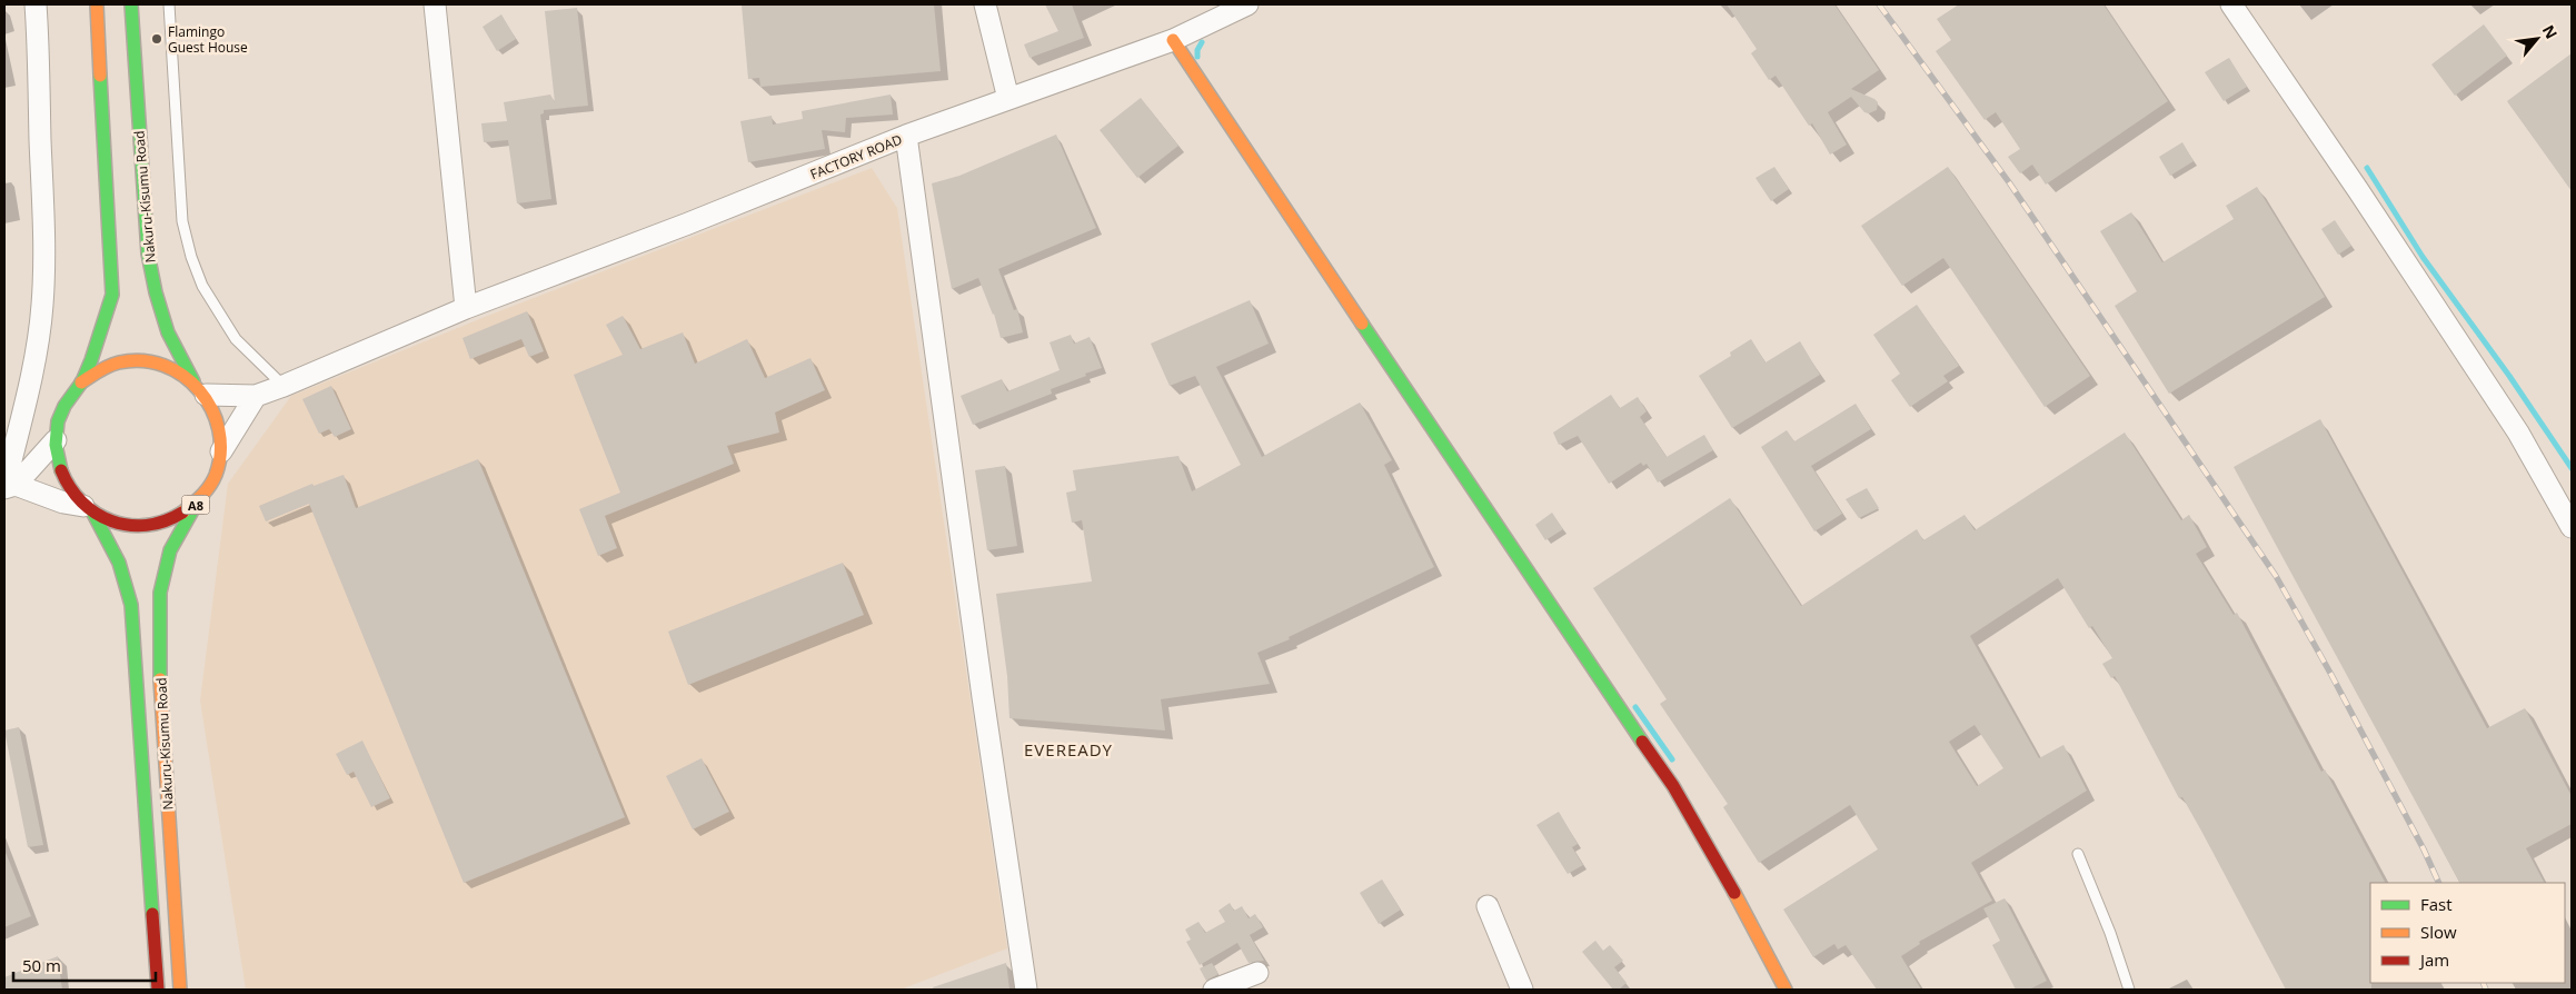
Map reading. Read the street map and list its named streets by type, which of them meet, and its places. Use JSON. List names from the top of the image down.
{
  "streets": {
    "main road": ["Nakuru-Kisumu Road", "A8"],
    "street": ["FACTORY ROAD"]
  },
  "crossings": [
    ["Nakuru-Kisumu Road", "A8"]
  ],
  "districts": ["EVEREADY"],
  "places": ["Flamingo Guest House"],
  "legend": ["Fast", "Slow", "Jam"],
  "scale_bar": "50 m",
  "north": "top right"
}
